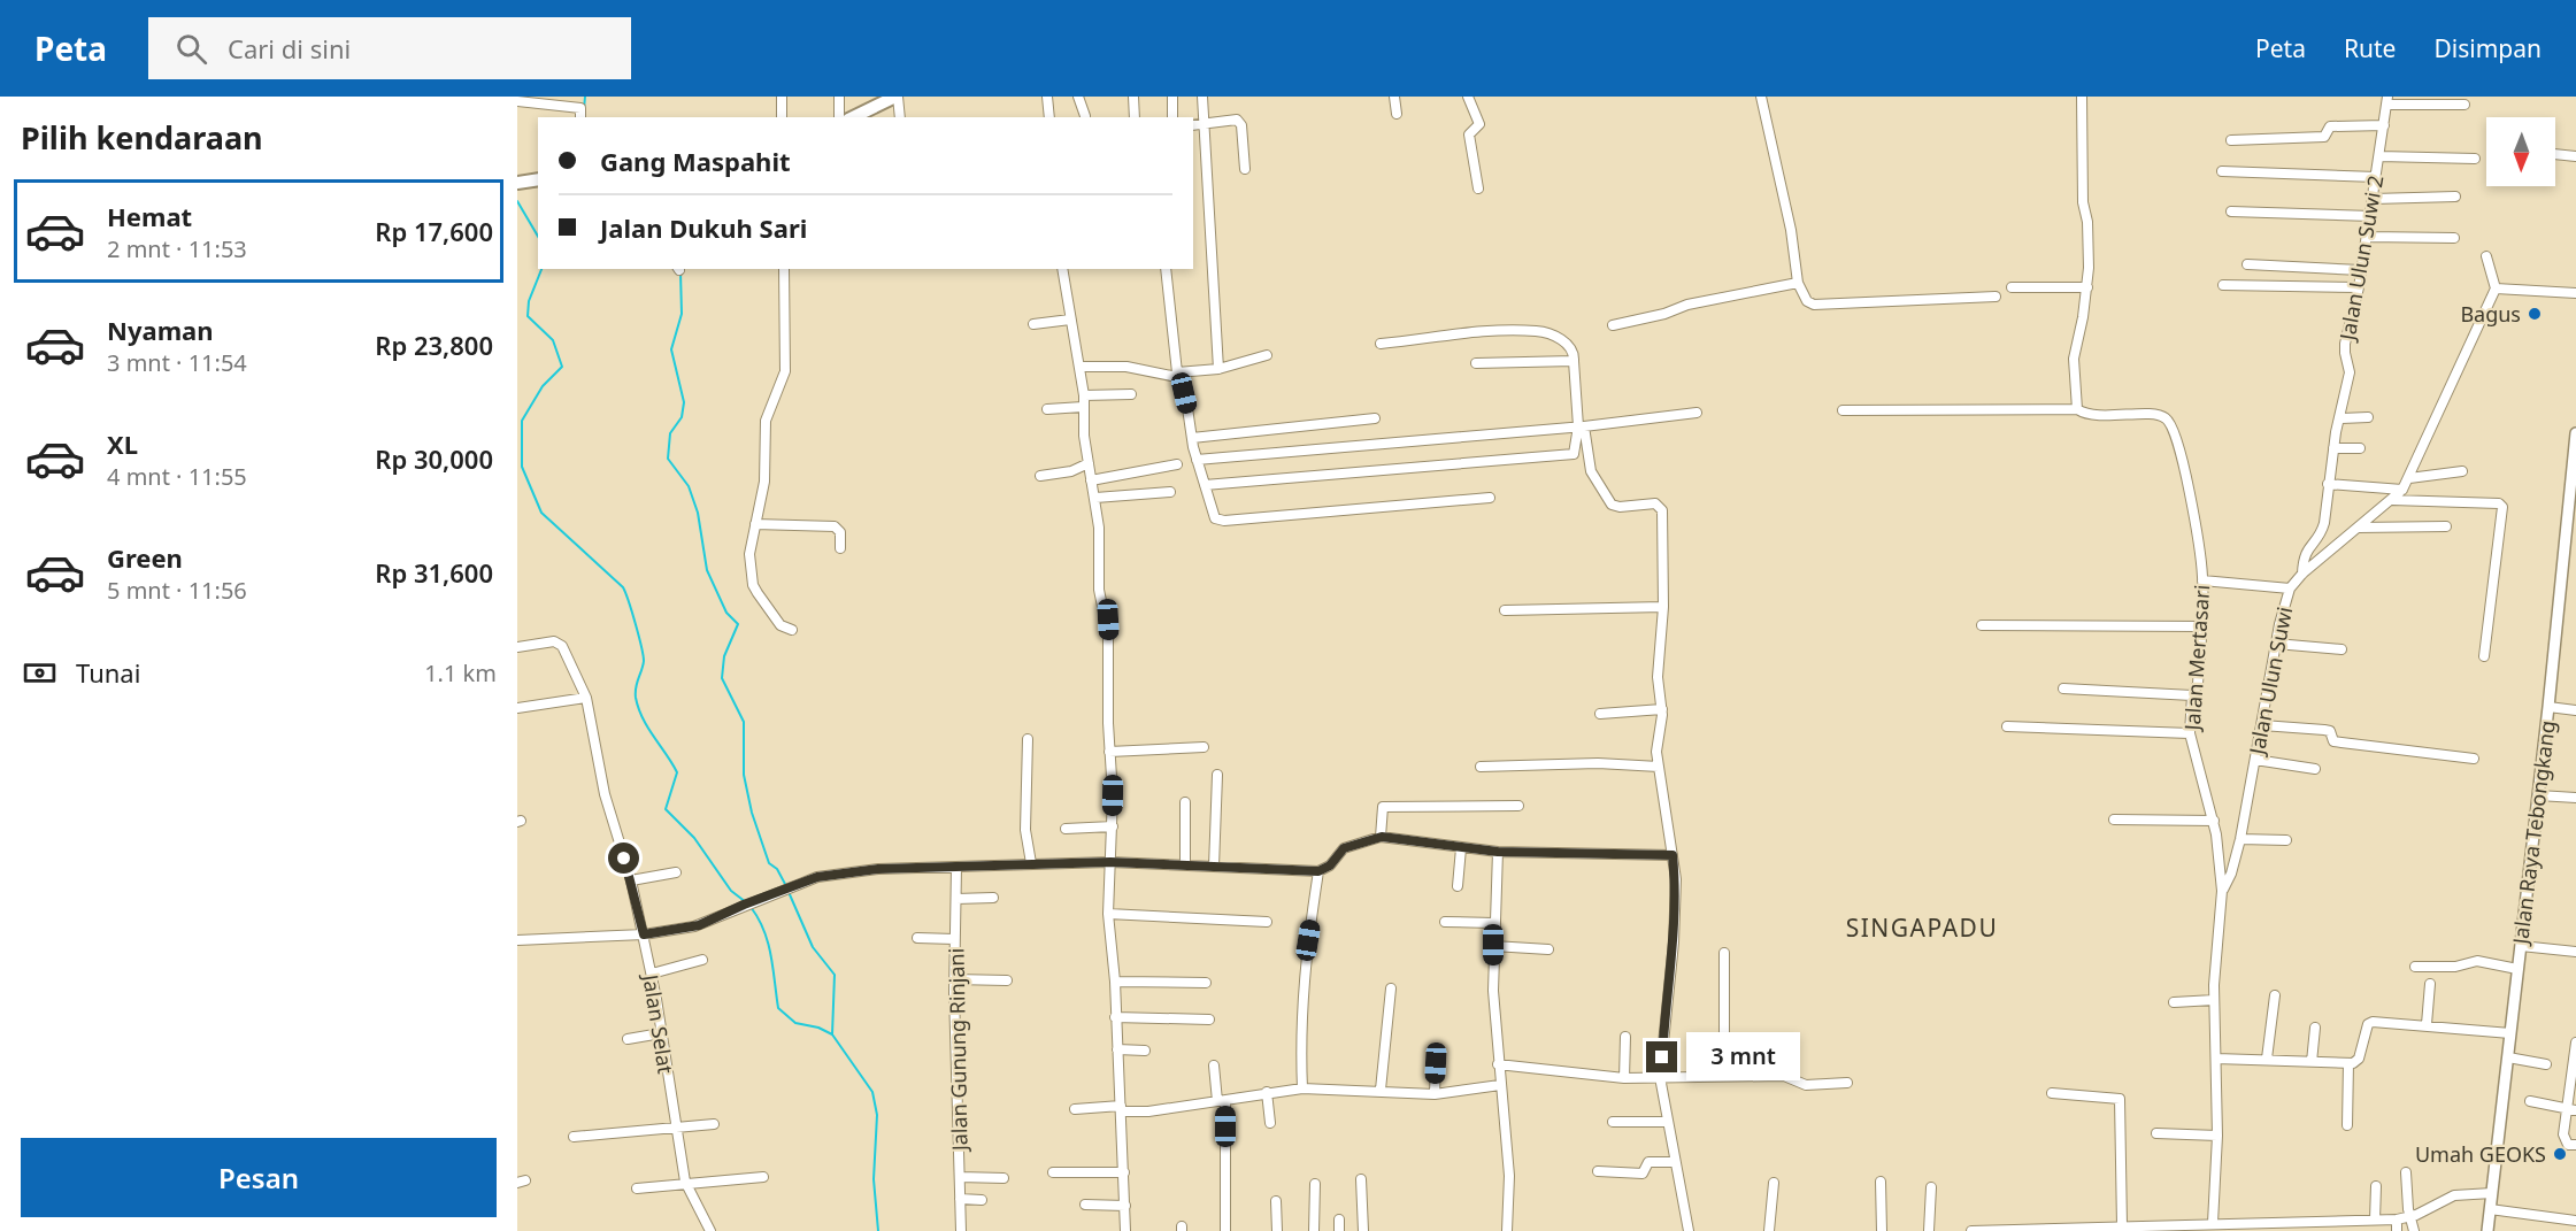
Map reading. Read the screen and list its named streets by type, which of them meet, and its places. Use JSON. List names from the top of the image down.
{
  "streets": {
    "main road": ["Jalan Raya Tebongkang"],
    "street": [
      "Jalan Ulun Suwi 2",
      "Jalan Mertasari",
      "Jalan Ulun Suwi",
      "Jalan Selat",
      "Jalan Gunung Rinjani"
    ]
  },
  "crossings": [
    ["Jalan Ulun Suwi 2", "Jalan Ulun Suwi"],
    ["Jalan Mertasari", "Jalan Ulun Suwi"]
  ],
  "districts": ["SINGAPADU"],
  "places": ["Bagus", "Umah GEOKS"],
  "north": "bottom",
  "page": {
    "header": "Peta",
    "search": "Cari di sini",
    "nav": ["Peta", "Rute", "Disimpan"],
    "heading": "Pilih kendaraan",
    "banner": ["Gang Maspahit", "Jalan Dukuh Sari"],
    "list": [
      {
        "name": "Hemat",
        "note": "2 mnt · 11:53",
        "value": "Rp 17,600"
      },
      {
        "name": "Nyaman",
        "note": "3 mnt · 11:54",
        "value": "Rp 23,800"
      },
      {
        "name": "XL",
        "note": "4 mnt · 11:55",
        "value": "Rp 30,000"
      },
      {
        "name": "Green",
        "note": "5 mnt · 11:56",
        "value": "Rp 31,600"
      }
    ],
    "pay": ["Tunai", "1.1 km"],
    "bubble": "3 mnt",
    "buttons": "Pesan"
  }
}
